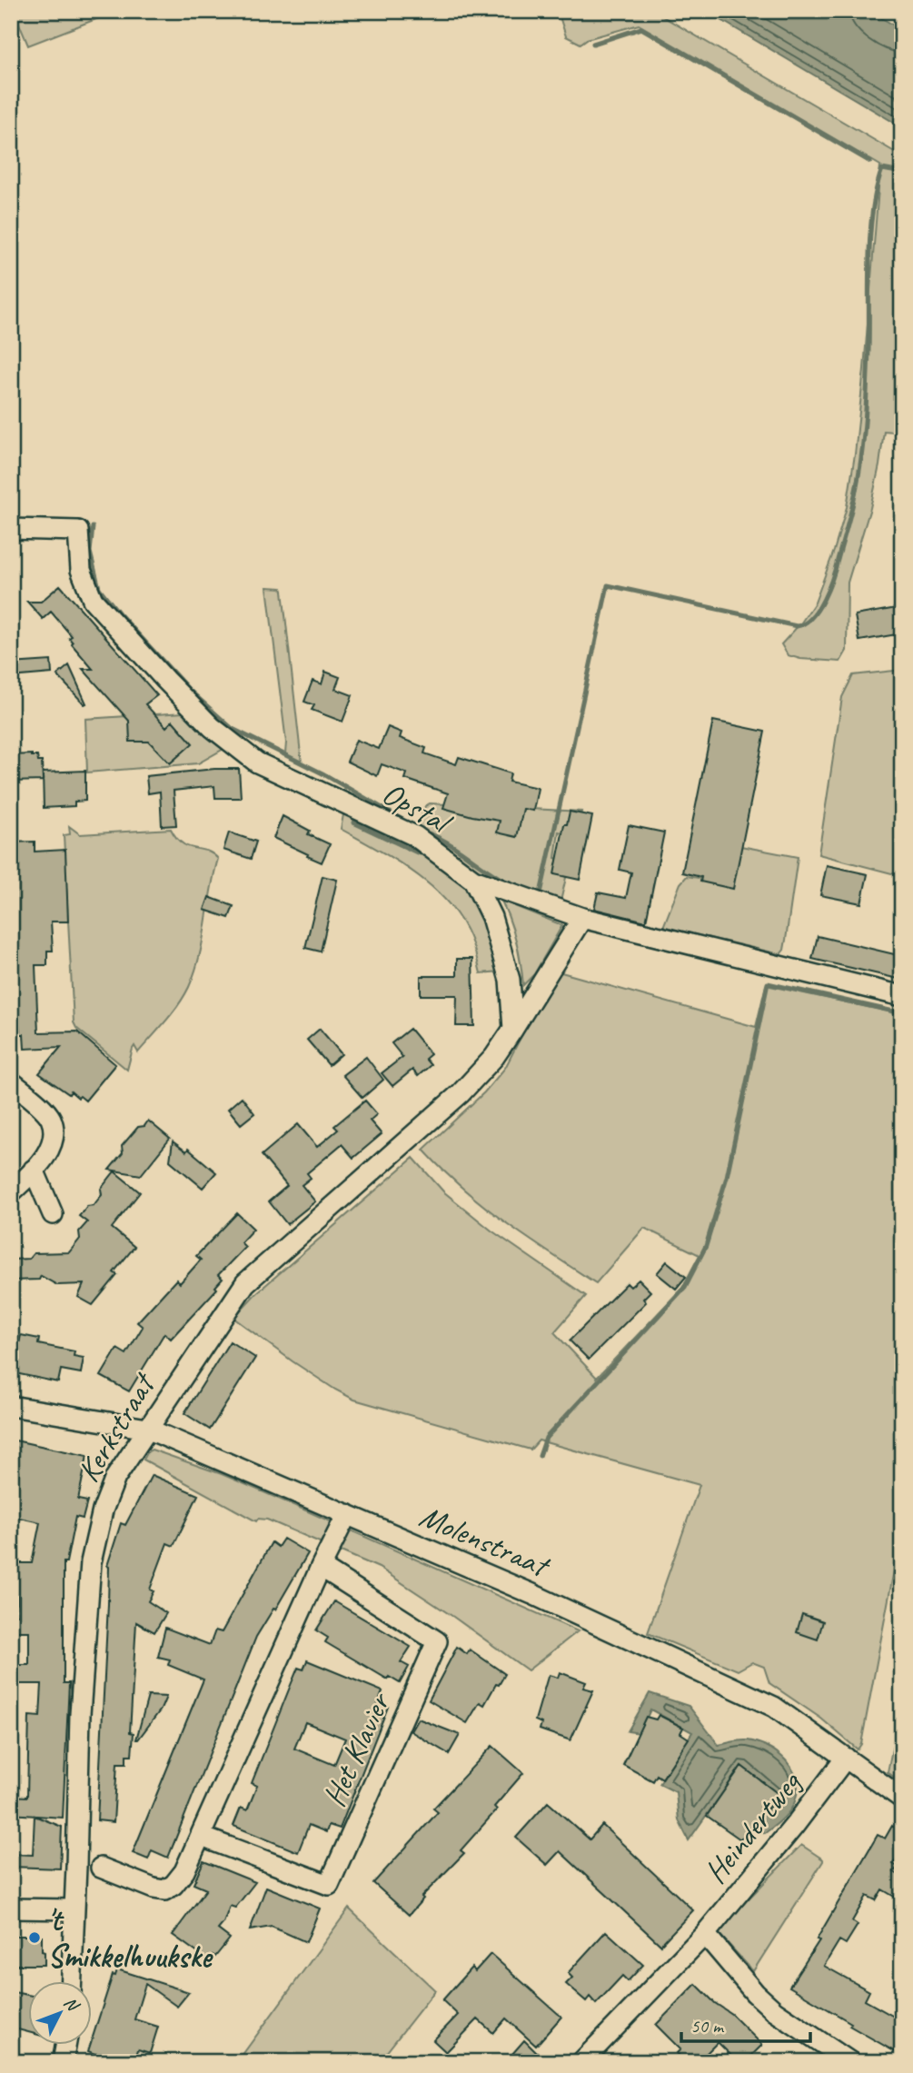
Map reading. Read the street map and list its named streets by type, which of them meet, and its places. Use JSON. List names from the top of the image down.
{
  "streets": {
    "street": [
      "Opstal",
      "Kerkstraat",
      "Molenstraat",
      "Het Klavier",
      "Heindertweg"
    ]
  },
  "crossings": [
    ["Opstal", "Kerkstraat"],
    ["Kerkstraat", "Molenstraat"],
    ["Molenstraat", "Heindertweg"]
  ],
  "places": ["'t Smikkelhuukske"],
  "scale_bar": "50 m",
  "north": "top right"
}
